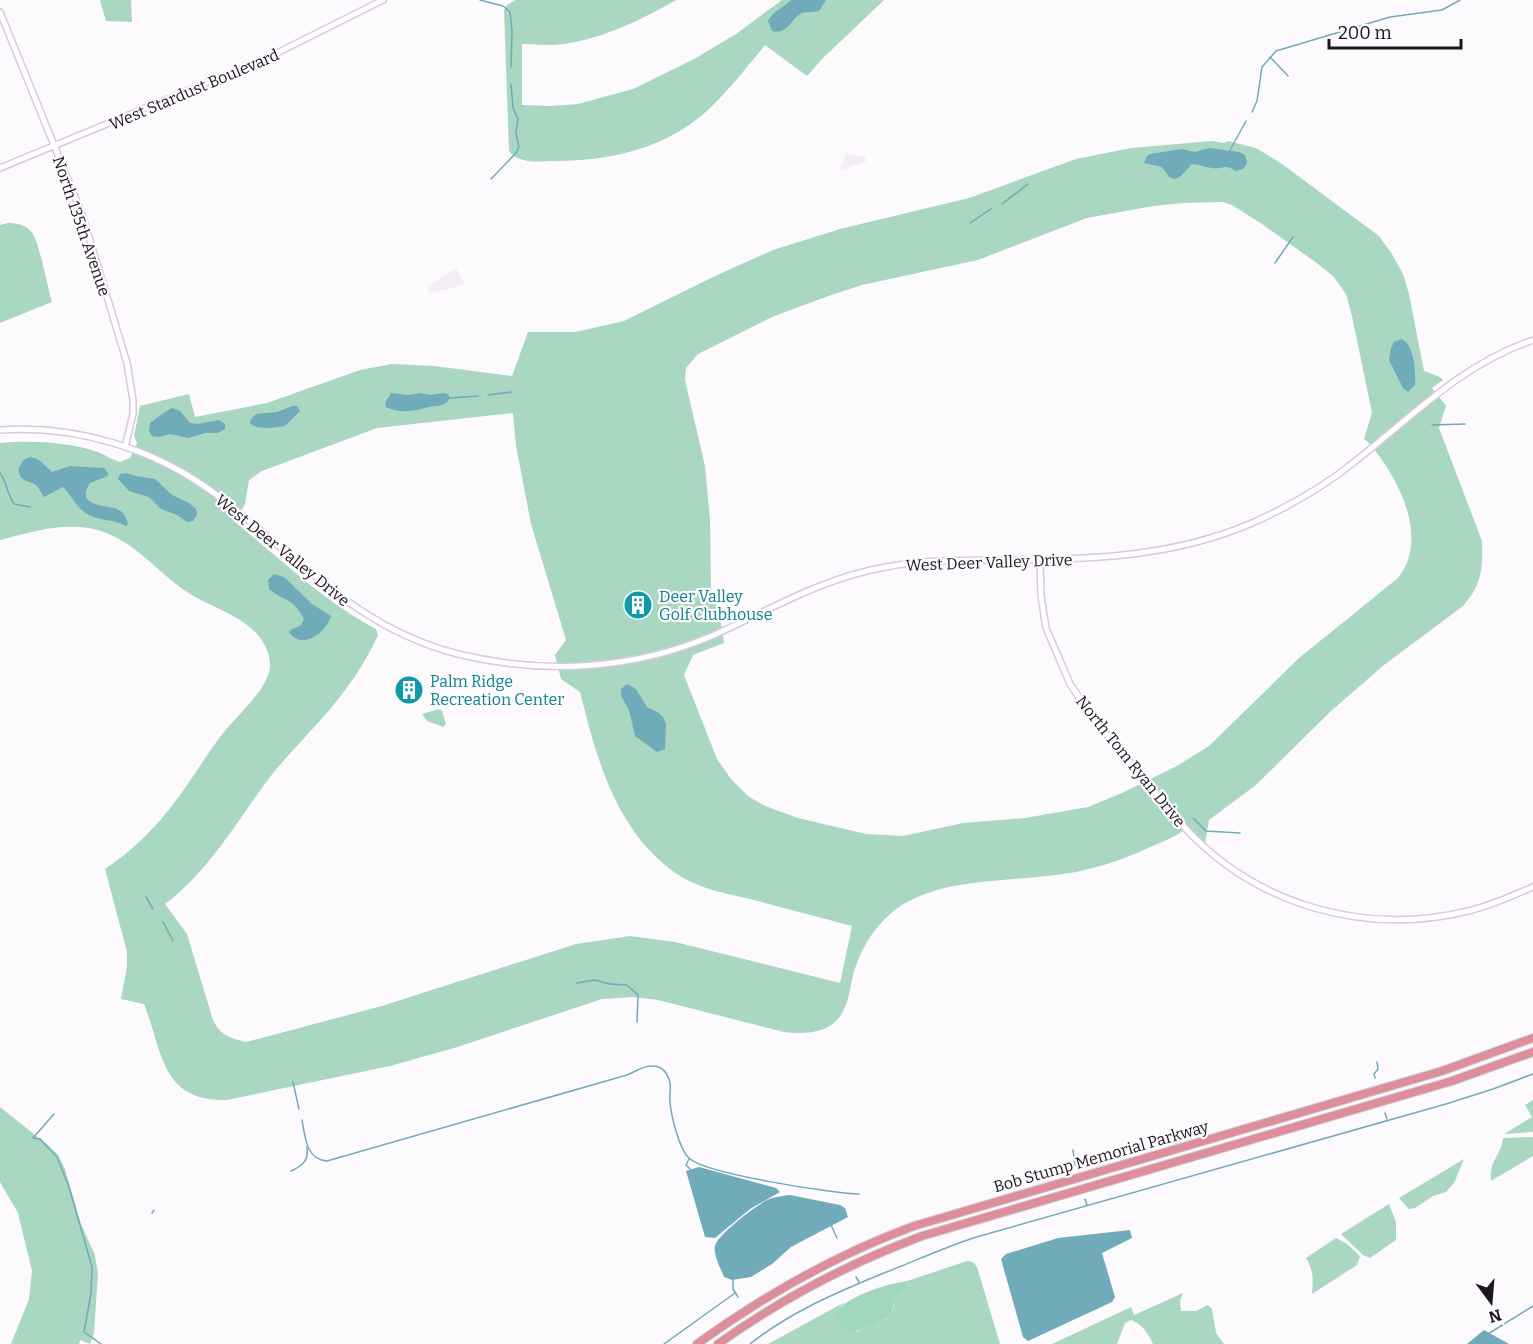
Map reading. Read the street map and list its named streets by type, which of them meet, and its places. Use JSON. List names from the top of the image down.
{
  "streets": {
    "highway": ["Bob Stump Memorial Parkway"],
    "street": [
      "West Stardust Boulevard",
      "North 135th Avenue",
      "West Deer Valley Drive",
      "North Tom Ryan Drive"
    ]
  },
  "crossings": [
    ["West Stardust Boulevard", "North 135th Avenue"],
    ["North 135th Avenue", "West Deer Valley Drive"],
    ["West Deer Valley Drive", "North Tom Ryan Drive"]
  ],
  "places": {
    "building": ["Deer Valley Golf Clubhouse", "Palm Ridge Recreation Center"]
  },
  "scale_bar": "200 m",
  "north": "bottom"
}
